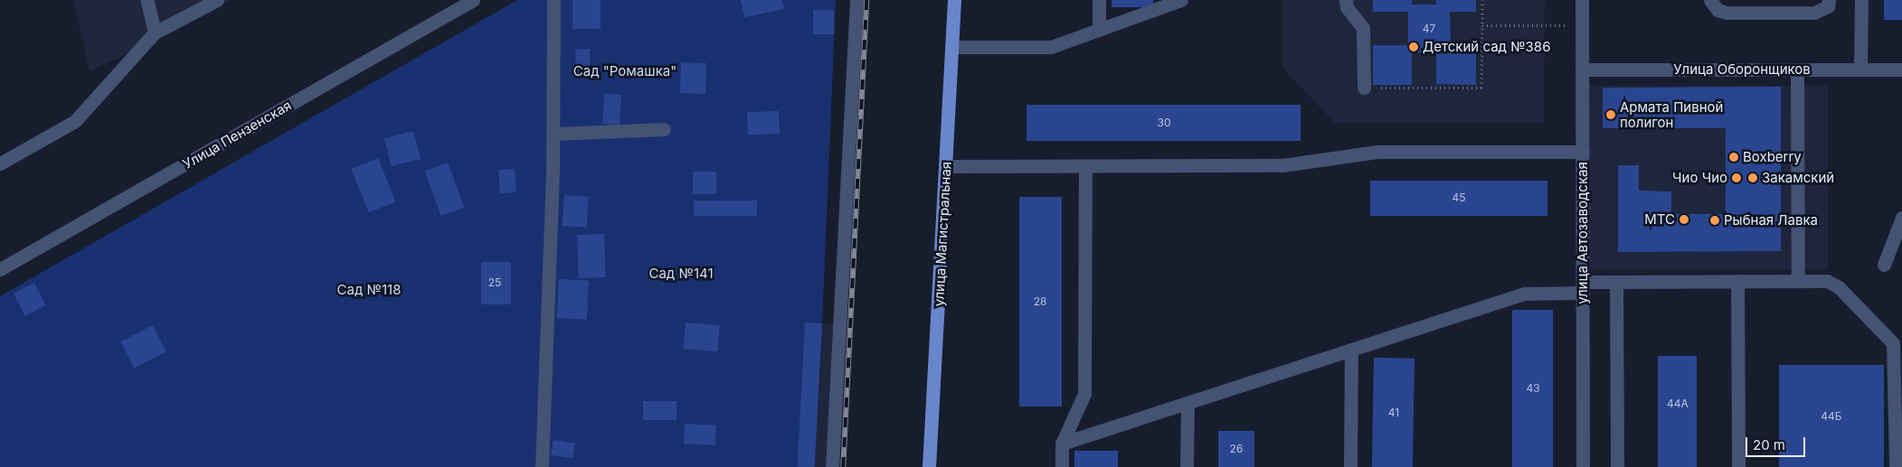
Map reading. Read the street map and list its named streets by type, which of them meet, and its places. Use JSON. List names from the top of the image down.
{
  "streets": {
    "main road": ["улица Магистральная"],
    "street": ["Улица Оборонщиков", "Улица Пензенская", "улица Автозаводская"]
  },
  "crossings": [
    ["Улица Оборонщиков", "улица Автозаводская"]
  ],
  "parks": ["Сад \"Ромашка\"", "Сад №141", "Сад №118"],
  "places": [
    "Детский сад №386",
    "Армата Пивной полигон",
    "Boxberry",
    "Чио Чио",
    "Закамский",
    "МТС",
    "Рыбная Лавка"
  ],
  "house_numbers": [
    "47",
    "30",
    "45",
    "25",
    "28",
    "43",
    "44А",
    "41",
    "44Б",
    "26"
  ],
  "scale_bar": "20 m"
}
